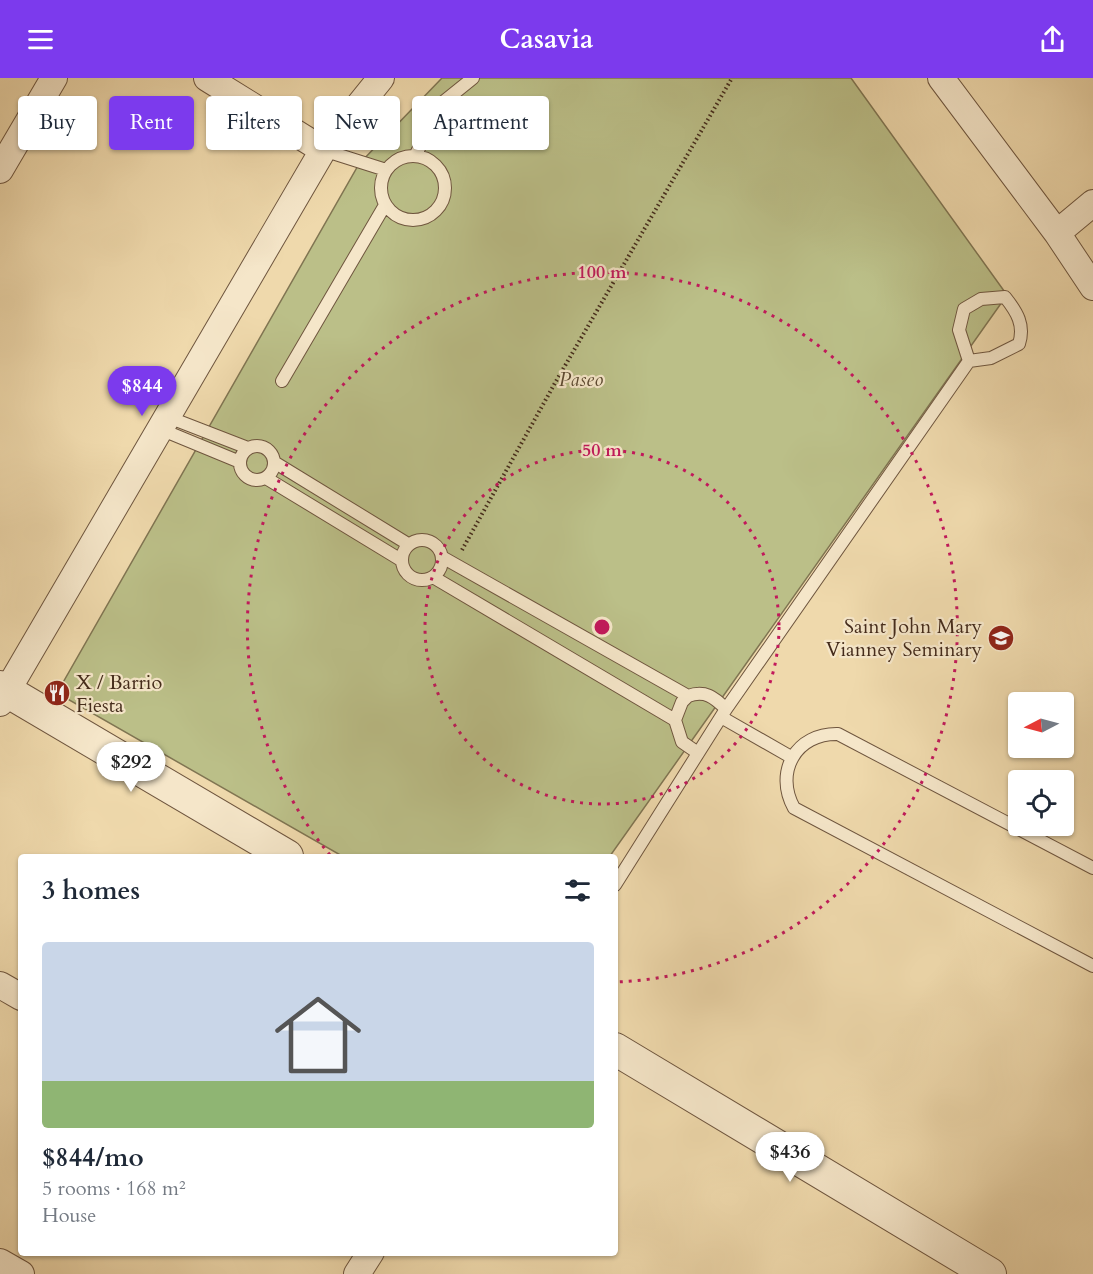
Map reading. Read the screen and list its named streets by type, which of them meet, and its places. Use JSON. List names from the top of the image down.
{
  "parks": ["Paseo"],
  "places": {
    "school or university": ["Saint John Mary Vianney Seminary"],
    "restaurant": ["X / Barrio Fiesta"]
  },
  "north": "left",
  "page": {
    "header": "Casavia",
    "chip": [
      "Buy",
      "Rent",
      "Filters",
      "New",
      "Apartment"
    ],
    "price": ["$844", "$292", "$436"],
    "heading": "3 homes",
    "list": [
      {
        "name": "$844/mo",
        "note": "5 rooms · 168 m² · House"
      }
    ]
  },
  "rings": ["100 m", "50 m"]
}
